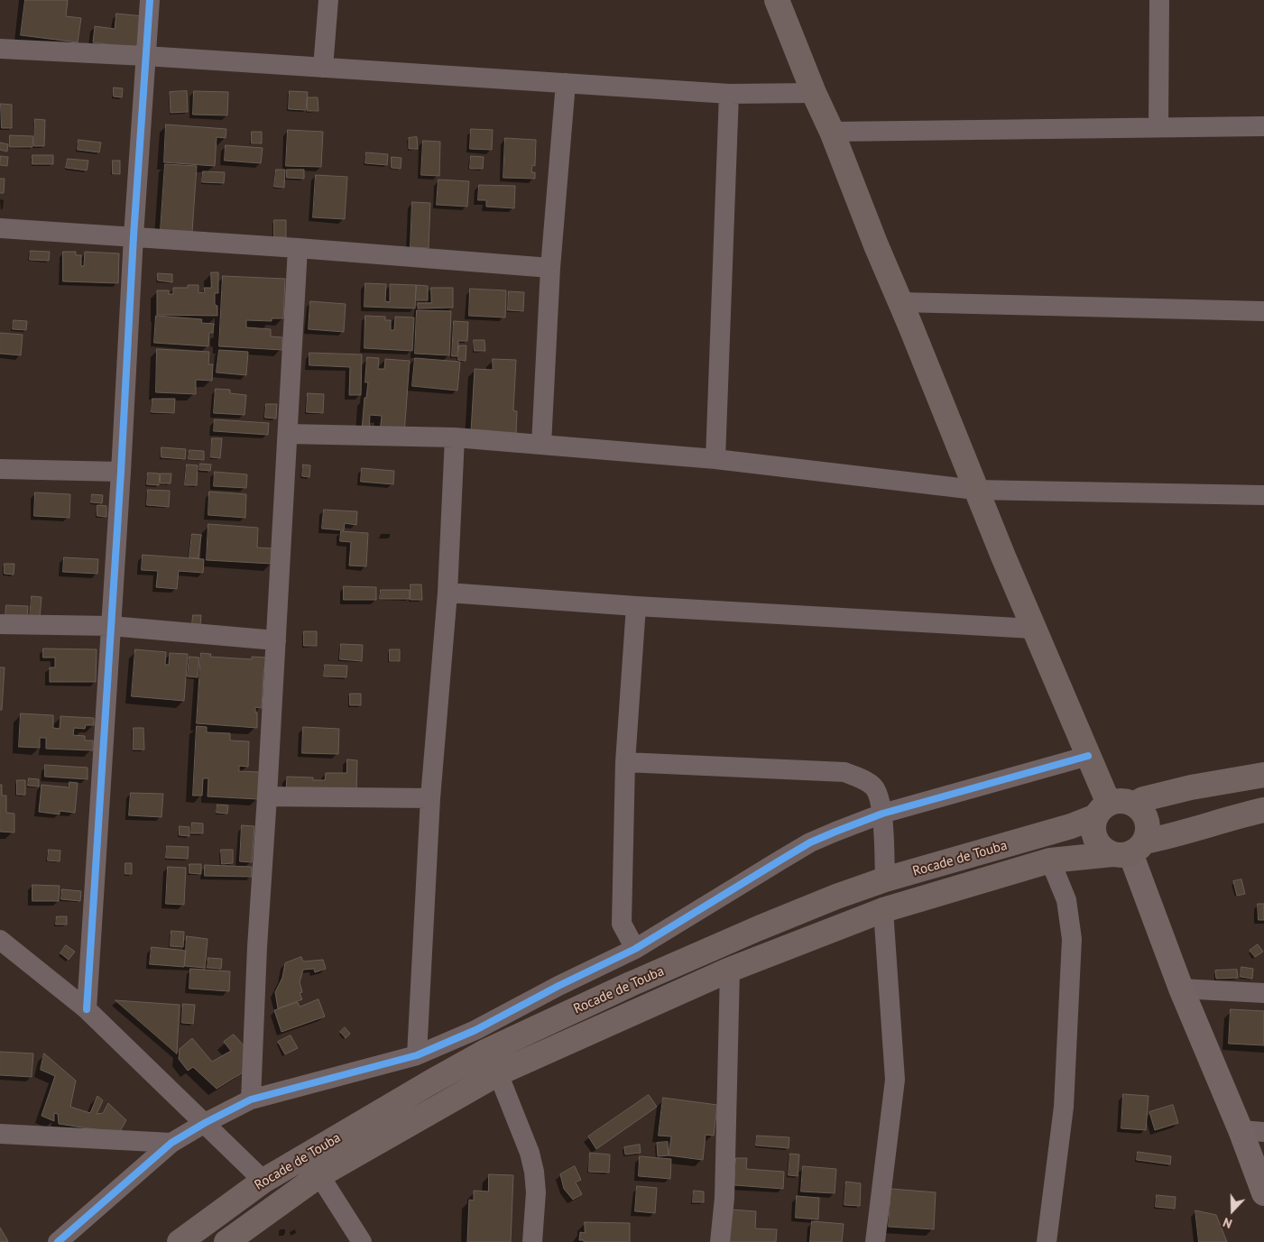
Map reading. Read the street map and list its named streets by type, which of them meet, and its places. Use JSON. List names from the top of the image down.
{
  "streets": {
    "main road": ["Rocade de Touba"]
  },
  "north": "bottom"
}
